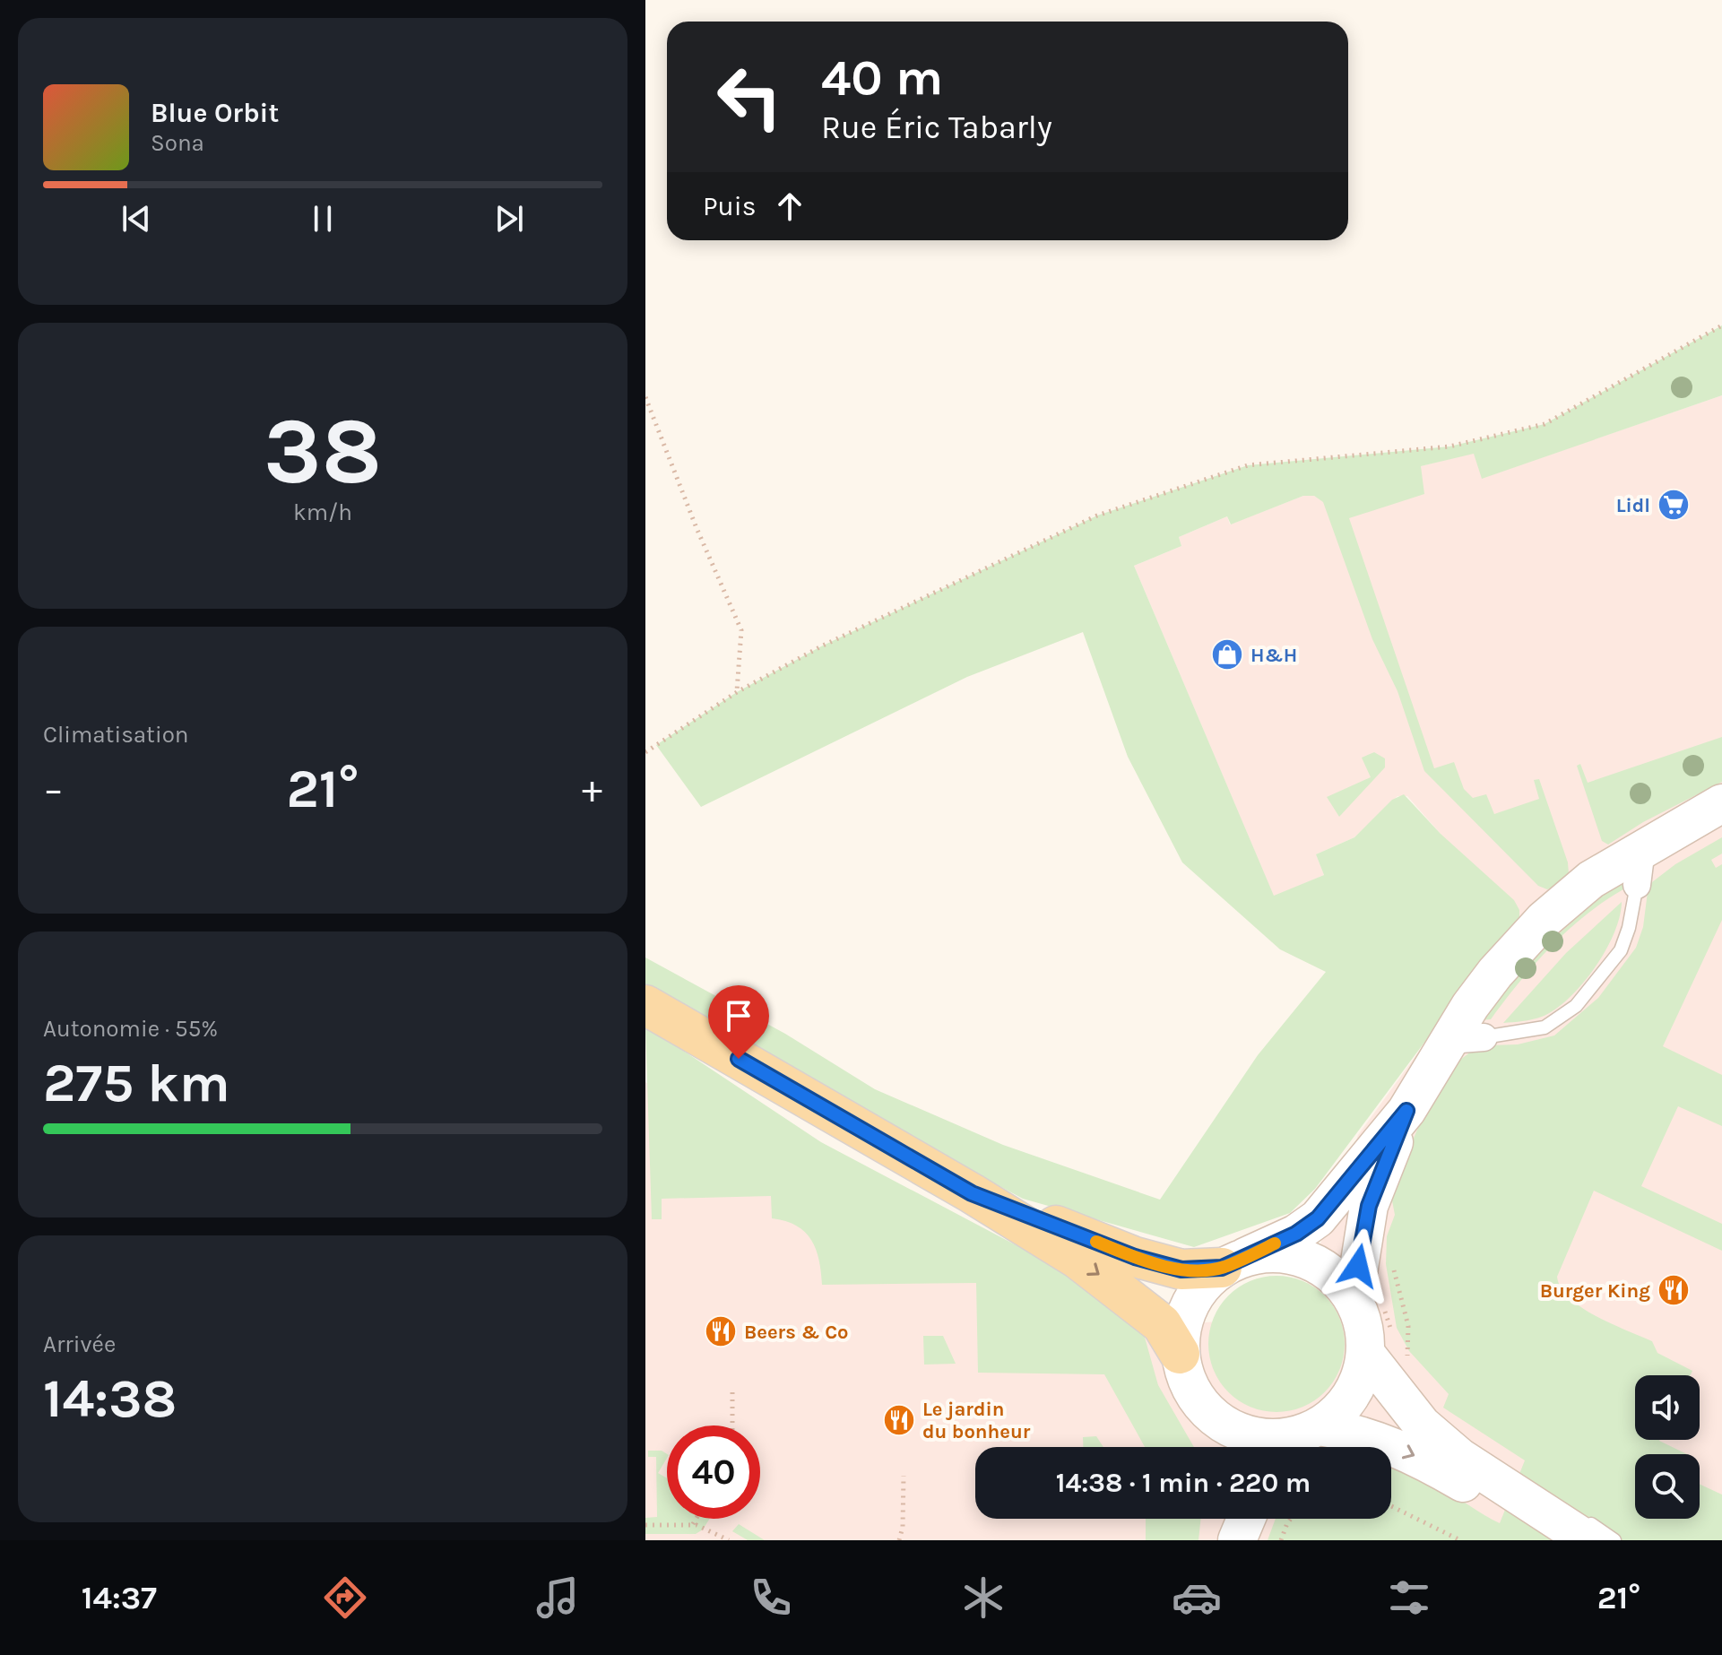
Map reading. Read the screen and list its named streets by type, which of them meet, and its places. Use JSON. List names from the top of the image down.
{
  "places": {
    "supermarket": ["Lidl"],
    "shop": ["H&H"],
    "restaurant": ["Burger King", "Beers & Co", "Le jardin du bonheur"]
  },
  "page": {
    "turn": ["40 m", "Rue Éric Tabarly"],
    "song": ["Blue Orbit", "Sona"],
    "then": "Puis",
    "tile": [
      ["38", "km/h"],
      "Climatisation",
      ["Autonomie · 55%", "275 km"],
      ["Arrivée", "14:38"]
    ],
    "heat": ["−", "21°", "+"],
    "limit": "40",
    "trip": "14:38 · 1 min · 220 m",
    "tabs": ["14:37", "21°"]
  }
}
